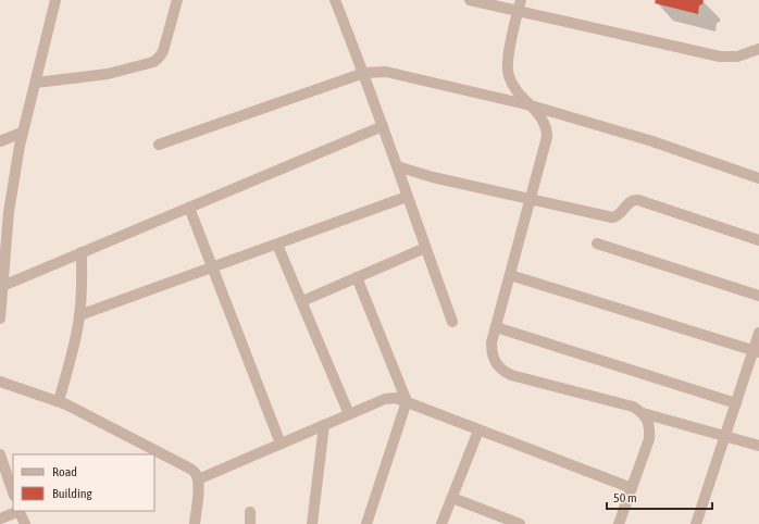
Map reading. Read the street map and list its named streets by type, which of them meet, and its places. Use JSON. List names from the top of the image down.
{
  "legend": ["Road", "Building"],
  "scale_bar": "50 m"
}
